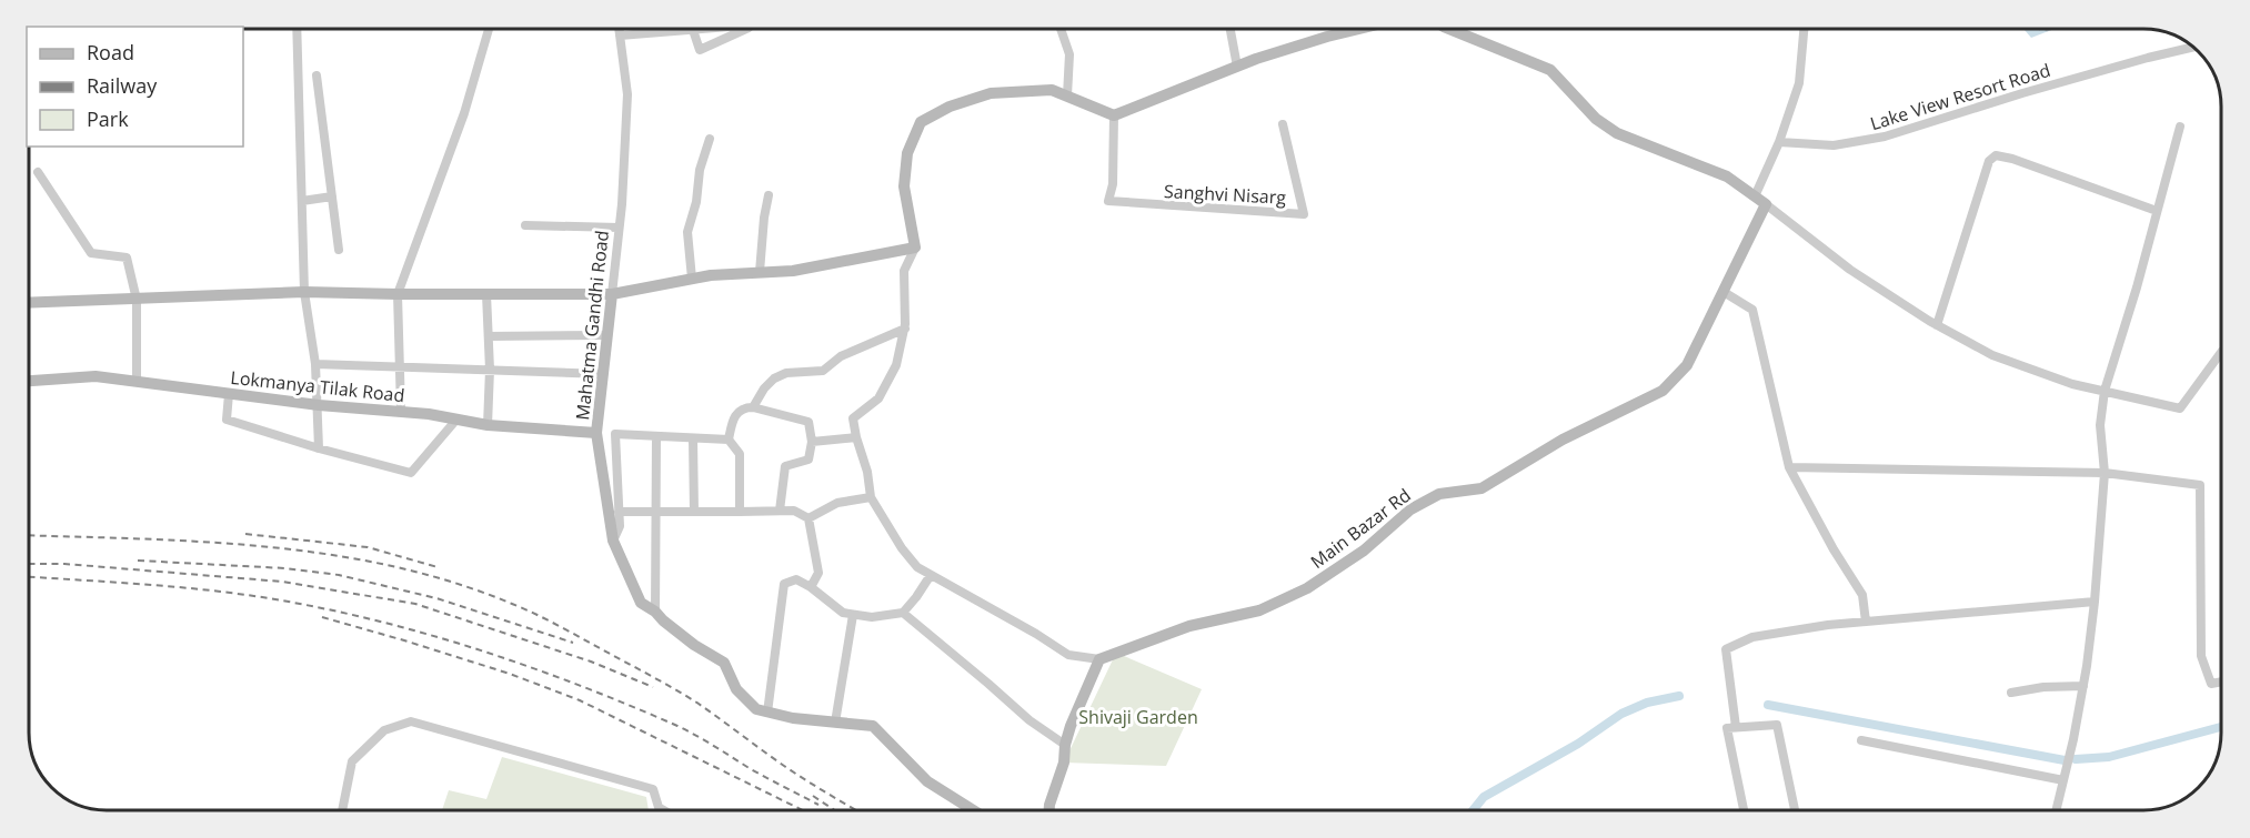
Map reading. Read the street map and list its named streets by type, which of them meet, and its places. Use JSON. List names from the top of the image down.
{
  "streets": {
    "main road": ["Mahatma Gandhi Road", "Lokmanya Tilak Road", "Main Bazar Rd"],
    "street": ["Lake View Resort Road", "Sanghvi Nisarg"]
  },
  "crossings": [
    ["Mahatma Gandhi Road", "Lokmanya Tilak Road"]
  ],
  "parks": ["Shivaji Garden"],
  "legend": ["Road", "Railway", "Park"]
}
